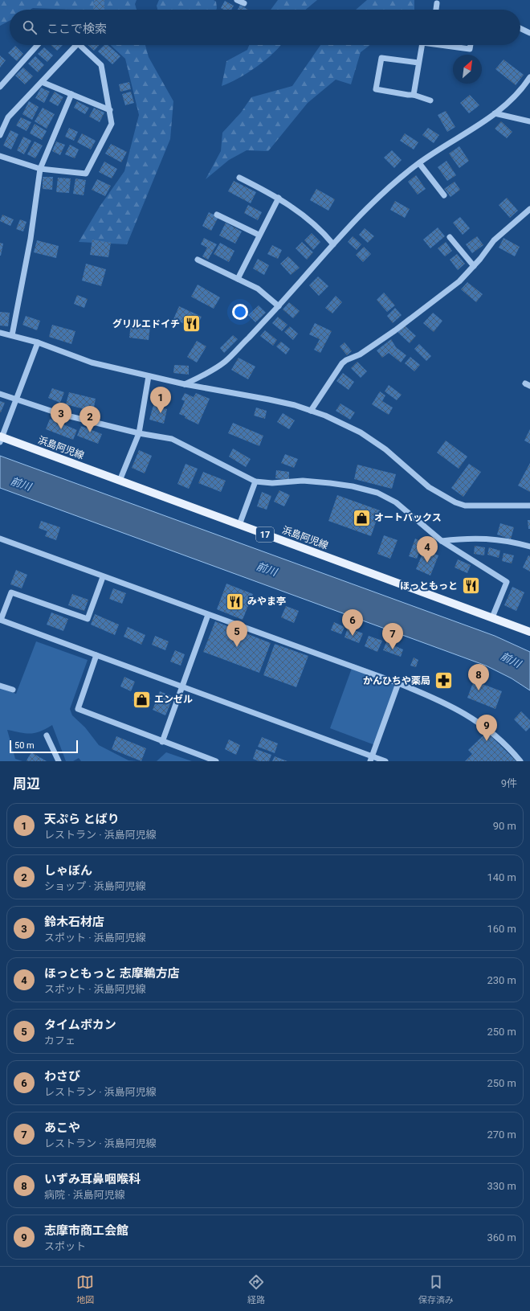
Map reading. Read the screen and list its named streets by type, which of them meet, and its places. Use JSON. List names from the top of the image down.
{
  "streets": {
    "main road": ["浜島阿児線", "17"]
  },
  "water": ["前川"],
  "places": {
    "restaurant": ["グリルエドイチ", "ほっともっと", "みやま亭"],
    "shop": ["オートバックス", "エンゼル"],
    "pharmacy": ["かんひちや薬局"]
  },
  "scale_bar": "50 m",
  "north": "top right",
  "page": {
    "search": "ここで検索",
    "pins": [
      "1",
      "3",
      "2",
      "4",
      "6",
      "5",
      "7",
      "8",
      "9"
    ],
    "scale": "50 m",
    "heading": ["周辺", "9件"],
    "list": [
      {
        "mark": "1",
        "name": "天ぷら とばり",
        "note": "レストラン · 浜島阿児線",
        "value": "90 m"
      },
      {
        "mark": "2",
        "name": "しゃぼん",
        "note": "ショップ · 浜島阿児線",
        "value": "140 m"
      },
      {
        "mark": "3",
        "name": "鈴木石材店",
        "note": "スポット · 浜島阿児線",
        "value": "160 m"
      },
      {
        "mark": "4",
        "name": "ほっともっと 志摩鵜方店",
        "note": "スポット · 浜島阿児線",
        "value": "230 m"
      },
      {
        "mark": "5",
        "name": "タイムボカン",
        "note": "カフェ",
        "value": "250 m"
      },
      {
        "mark": "6",
        "name": "わさび",
        "note": "レストラン · 浜島阿児線",
        "value": "250 m"
      },
      {
        "mark": "7",
        "name": "あこや",
        "note": "レストラン · 浜島阿児線",
        "value": "270 m"
      },
      {
        "mark": "8",
        "name": "いずみ耳鼻咽喉科",
        "note": "病院 · 浜島阿児線",
        "value": "330 m"
      },
      {
        "mark": "9",
        "name": "志摩市商工会館",
        "note": "スポット",
        "value": "360 m"
      }
    ],
    "nav": ["地図", "経路", "保存済み"]
  }
}
